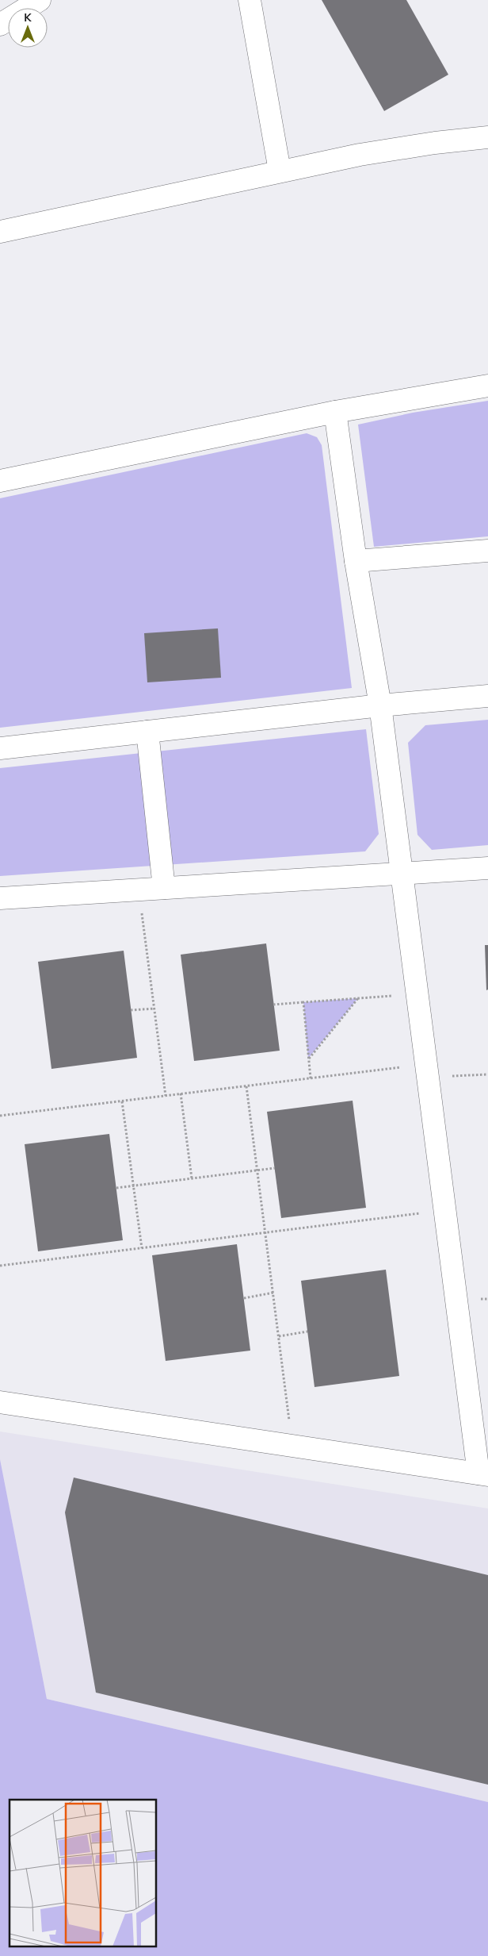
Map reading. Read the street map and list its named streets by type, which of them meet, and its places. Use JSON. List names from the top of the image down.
{
  "north": "top"
}
